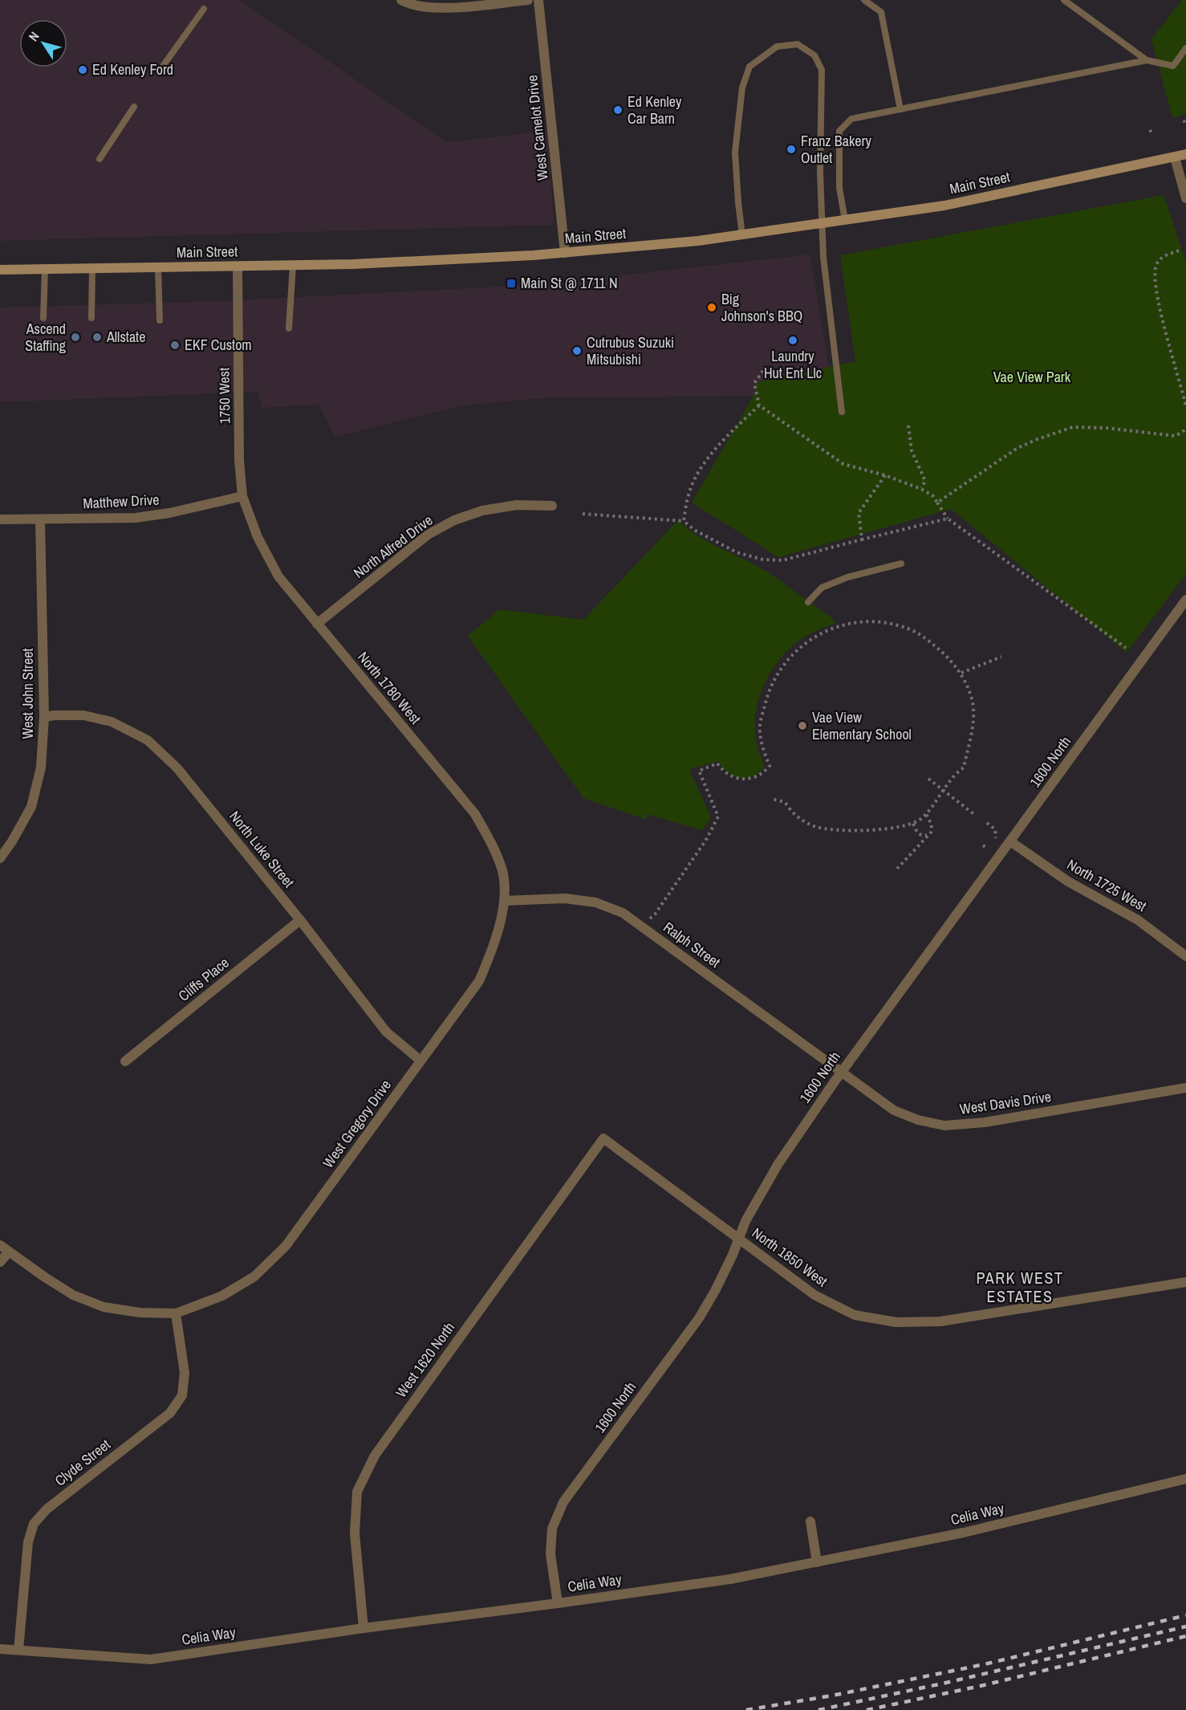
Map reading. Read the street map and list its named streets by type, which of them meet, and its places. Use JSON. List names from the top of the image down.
{
  "streets": {
    "main road": ["Main Street"],
    "street": [
      "West Camelot Drive",
      "1750 West",
      "Matthew Drive",
      "North Alfred Drive",
      "North 1780 West",
      "West John Street",
      "1600 North",
      "North Luke Street",
      "North 1725 West",
      "Ralph Street",
      "Cliffs Place",
      "West Davis Drive",
      "West Gregory Drive",
      "North 1850 West",
      "West 1620 North",
      "Clyde Street",
      "Celia Way"
    ]
  },
  "crossings": [
    ["West Camelot Drive", "Main Street"],
    ["Main Street", "1750 West"],
    ["1750 West", "Matthew Drive"],
    ["1750 West", "North 1780 West"],
    ["Matthew Drive", "North 1780 West"],
    ["Matthew Drive", "West John Street"],
    ["North Alfred Drive", "North 1780 West"],
    ["North 1780 West", "Ralph Street"],
    ["North 1780 West", "West Gregory Drive"],
    ["West John Street", "North Luke Street"],
    ["1600 North", "North 1725 West"],
    ["1600 North", "Ralph Street"],
    ["1600 North", "West Davis Drive"],
    ["1600 North", "North 1850 West"],
    ["1600 North", "Celia Way"],
    ["North Luke Street", "Cliffs Place"],
    ["North Luke Street", "West Gregory Drive"],
    ["Ralph Street", "West Davis Drive"],
    ["Ralph Street", "West Gregory Drive"],
    ["West Gregory Drive", "Clyde Street"],
    ["North 1850 West", "West 1620 North"],
    ["West 1620 North", "Celia Way"],
    ["Clyde Street", "Celia Way"]
  ],
  "districts": ["PARK WEST ESTATES"],
  "parks": ["Vae View Park"],
  "places": {
    "other": [
      "Ed Kenley Ford",
      "Ed Kenley Car Barn",
      "Franz Bakery Outlet",
      "Big Johnson's BBQ",
      "Ascend Staffing",
      "Allstate",
      "Laundry Hut Ent Llc",
      "EKF Custom",
      "Cutrubus Suzuki Mitsubishi",
      "Vae View Elementary School"
    ],
    "transit": ["Main St @ 1711 N"]
  },
  "north": "top left"
}
